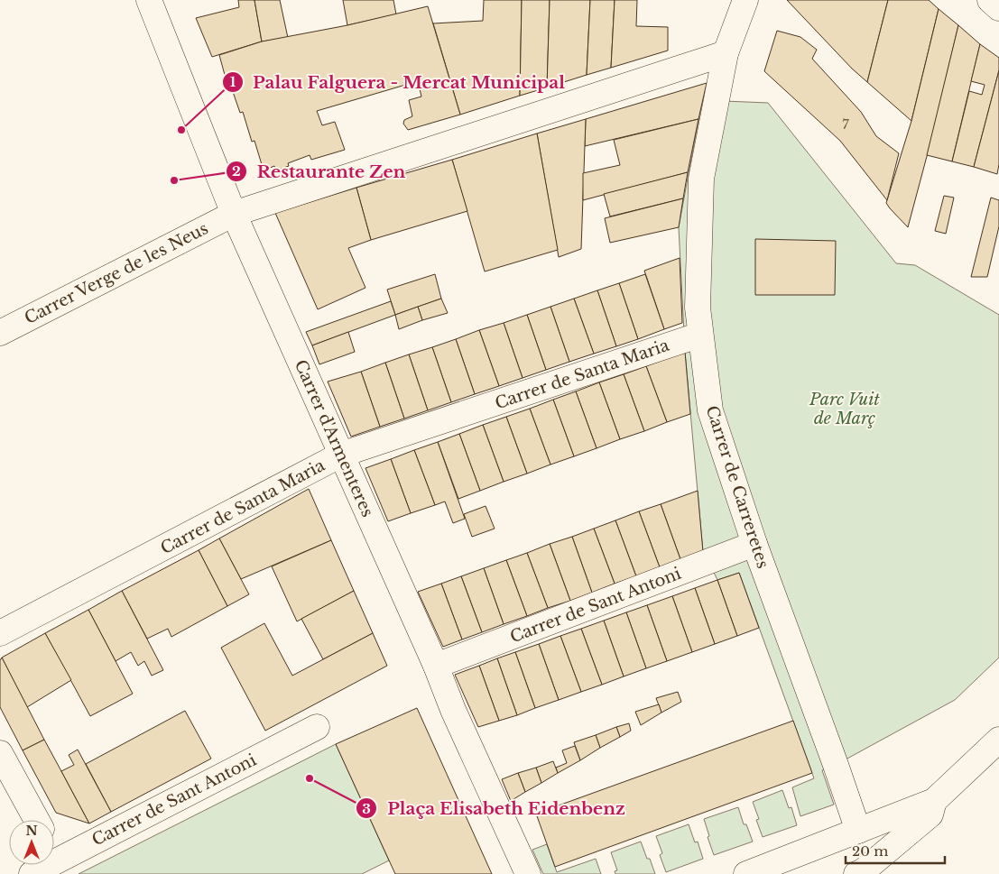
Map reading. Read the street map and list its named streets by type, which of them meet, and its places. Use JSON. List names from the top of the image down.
{
  "streets": {
    "street": [
      "Carrer Verge de les Neus",
      "Carrer de Santa Maria",
      "Carrer d'Armenteres",
      "Carrer de Carreretes",
      "Carrer de Sant Antoni"
    ]
  },
  "crossings": [
    ["Carrer Verge de les Neus", "Carrer d'Armenteres"],
    ["Carrer Verge de les Neus", "Carrer de Carreretes"],
    ["Carrer de Santa Maria", "Carrer d'Armenteres"],
    ["Carrer de Santa Maria", "Carrer de Carreretes"],
    ["Carrer d'Armenteres", "Carrer de Sant Antoni"],
    ["Carrer de Carreretes", "Carrer de Sant Antoni"]
  ],
  "parks": ["Parc Vuit de Març"],
  "places": ["Palau Falguera - Mercat Municipal", "Restaurante Zen", "Plaça Elisabeth Eidenbenz"],
  "house_numbers": ["7"],
  "scale_bar": "20 m",
  "north": "top"
}
